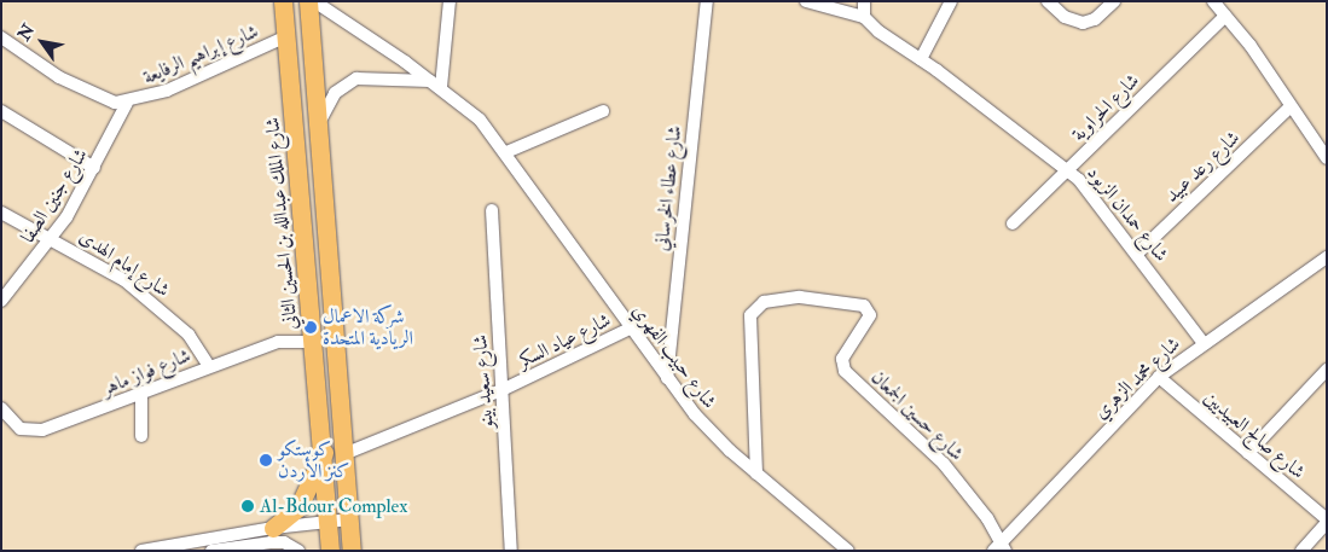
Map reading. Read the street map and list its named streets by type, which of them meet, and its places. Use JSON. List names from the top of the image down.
{
  "streets": {
    "highway": ["شارع الملك عبدالله بن الحسين الثاني"],
    "street": [
      "شارع إبراهيم الرفايعة",
      "شارع الحراوية",
      "شارع رعد عبيد",
      "شارع عطاء الخرساني",
      "شارع جنين الصفا",
      "شارع حمدان الزيود",
      "شارع إمام الهدى",
      "شارع عياد السكر",
      "شارع حبيب الفهري",
      "شارع فواز ماهر",
      "شارع محمد الزهري",
      "شارع سعيد بينو",
      "شارع حسين الجمعان",
      "شارع صالح العبيديين"
    ]
  },
  "crossings": [
    ["شارع إبراهيم الرفايعة", "شارع جنين الصفا"],
    ["شارع إبراهيم الرفايعة", "شارع الملك عبدالله بن الحسين الثاني"],
    ["شارع الحراوية", "شارع حمدان الزيود"],
    ["شارع رعد عبيد", "شارع حمدان الزيود"],
    ["شارع عطاء الخرساني", "شارع حبيب الفهري"],
    ["شارع جنين الصفا", "شارع إمام الهدى"],
    ["شارع حمدان الزيود", "شارع محمد الزهري"],
    ["شارع الملك عبدالله بن الحسين الثاني", "شارع فواز ماهر"],
    ["شارع إمام الهدى", "شارع فواز ماهر"],
    ["شارع عياد السكر", "شارع حبيب الفهري"],
    ["شارع عياد السكر", "شارع سعيد بينو"],
    ["شارع حبيب الفهري", "شارع حسين الجمعان"],
    ["شارع محمد الزهري", "شارع حسين الجمعان"],
    ["شارع محمد الزهري", "شارع صالح العبيديين"]
  ],
  "places": ["شركة الاعمال الريادية المتحدة", "كوستكو كنز الأردن", "Al-Bdour Complex"],
  "north": "top left"
}
